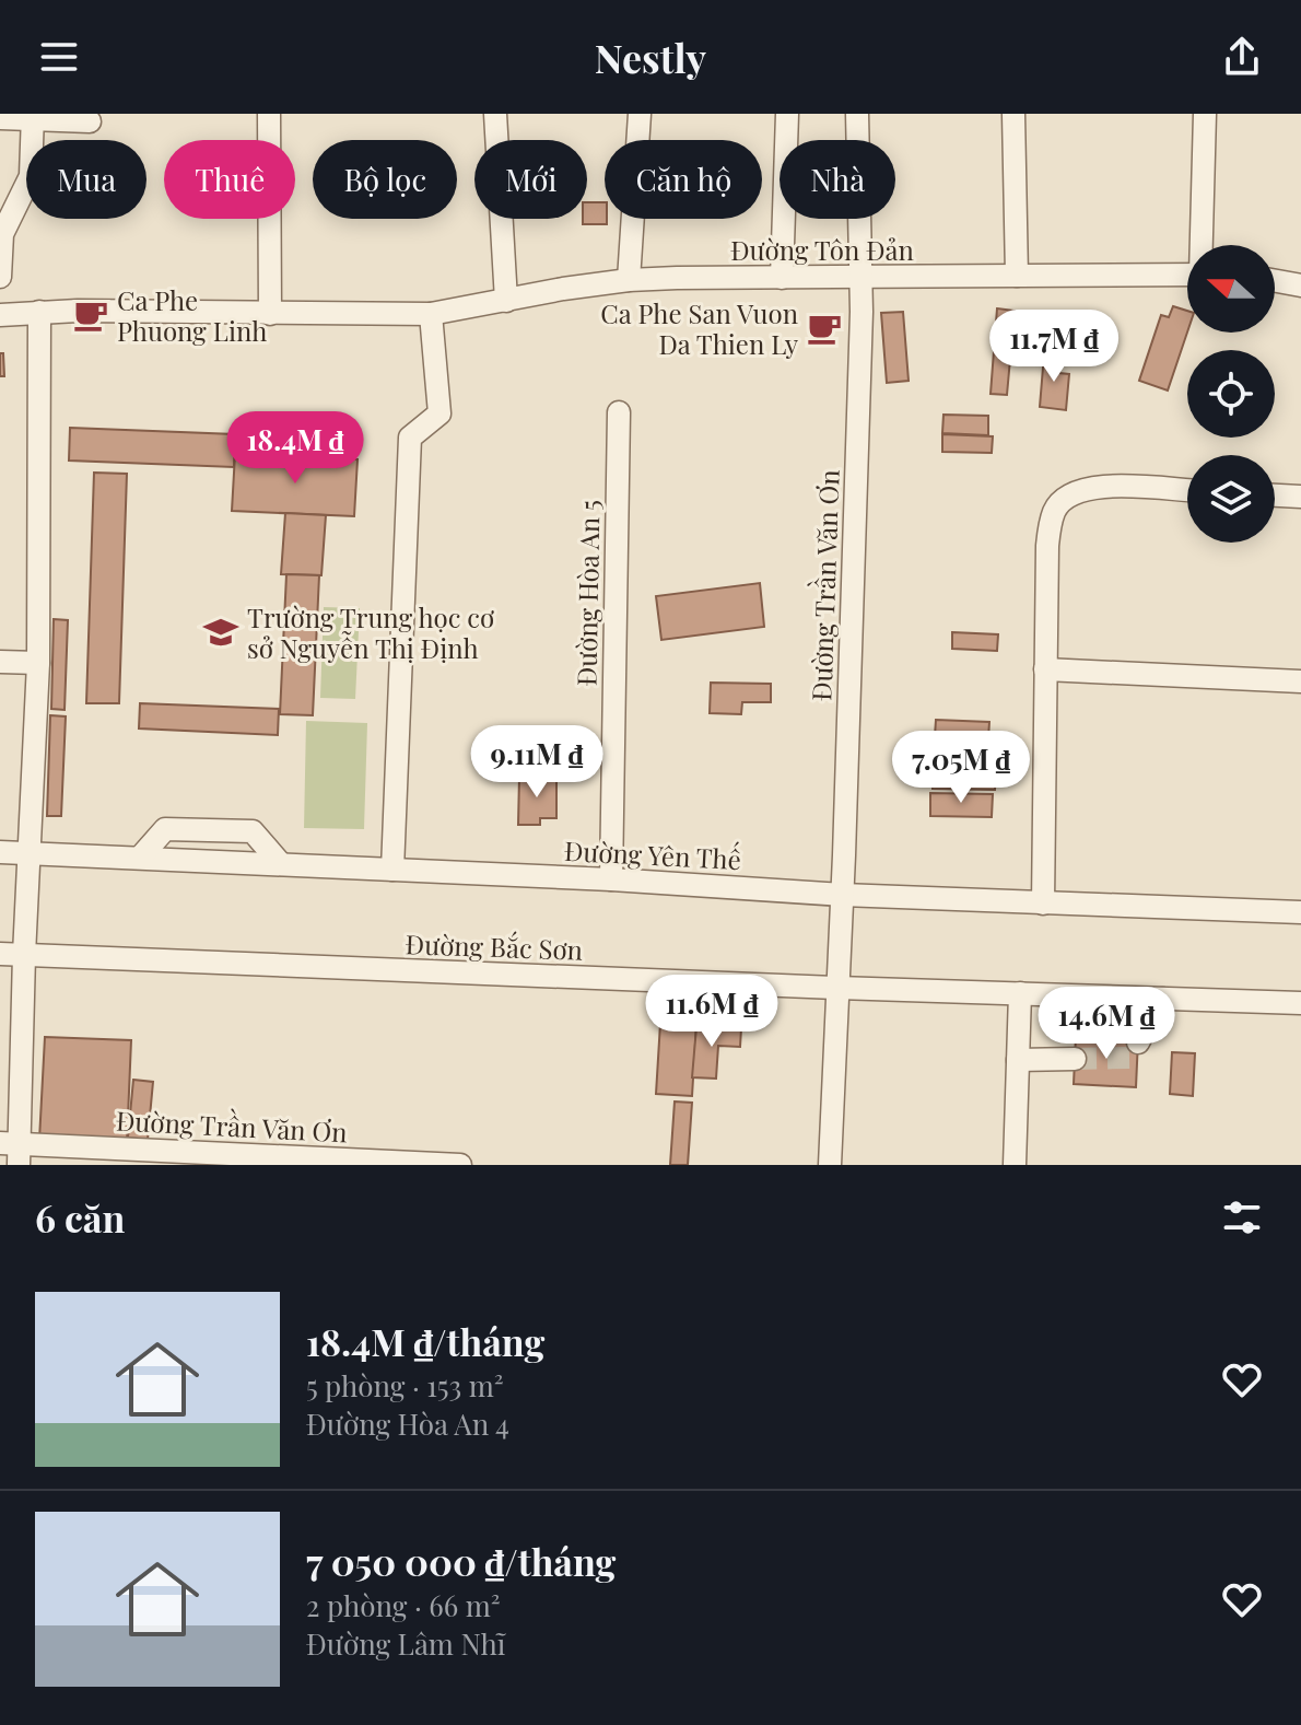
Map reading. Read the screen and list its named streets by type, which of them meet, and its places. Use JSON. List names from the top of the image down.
{
  "streets": {
    "street": [
      "Đường Tôn Đản",
      "Đường Trần Văn Ơn",
      "Đường Hòa An 5",
      "Đường Yên Thế",
      "Đường Bắc Sơn"
    ]
  },
  "crossings": [
    ["Đường Tôn Đản", "Đường Trần Văn Ơn"],
    ["Đường Trần Văn Ơn", "Đường Yên Thế"],
    ["Đường Trần Văn Ơn", "Đường Bắc Sơn"],
    ["Đường Hòa An 5", "Đường Yên Thế"]
  ],
  "places": {
    "cafe": ["Ca Phe Phuong Linh", "Ca Phe San Vuon Da Thien Ly"],
    "school or university": ["Trường Trung học cơ sở Nguyễn Thị Định"]
  },
  "north": "left",
  "page": {
    "header": "Nestly",
    "chip": [
      "Mua",
      "Thuê",
      "Bộ lọc",
      "Mới",
      "Căn hộ",
      "Nhà"
    ],
    "price": [
      "11.7M ₫",
      "18.4M ₫",
      "9.11M ₫",
      "7.05M ₫",
      "11.6M ₫",
      "14.6M ₫"
    ],
    "heading": "6 căn",
    "list": [
      {
        "name": "18.4M ₫/tháng",
        "note": "5 phòng · 153 m² · Đường Hòa An 4"
      },
      {
        "name": "7 050 000 ₫/tháng",
        "note": "2 phòng · 66 m² · Đường Lâm Nhĩ"
      }
    ]
  }
}
